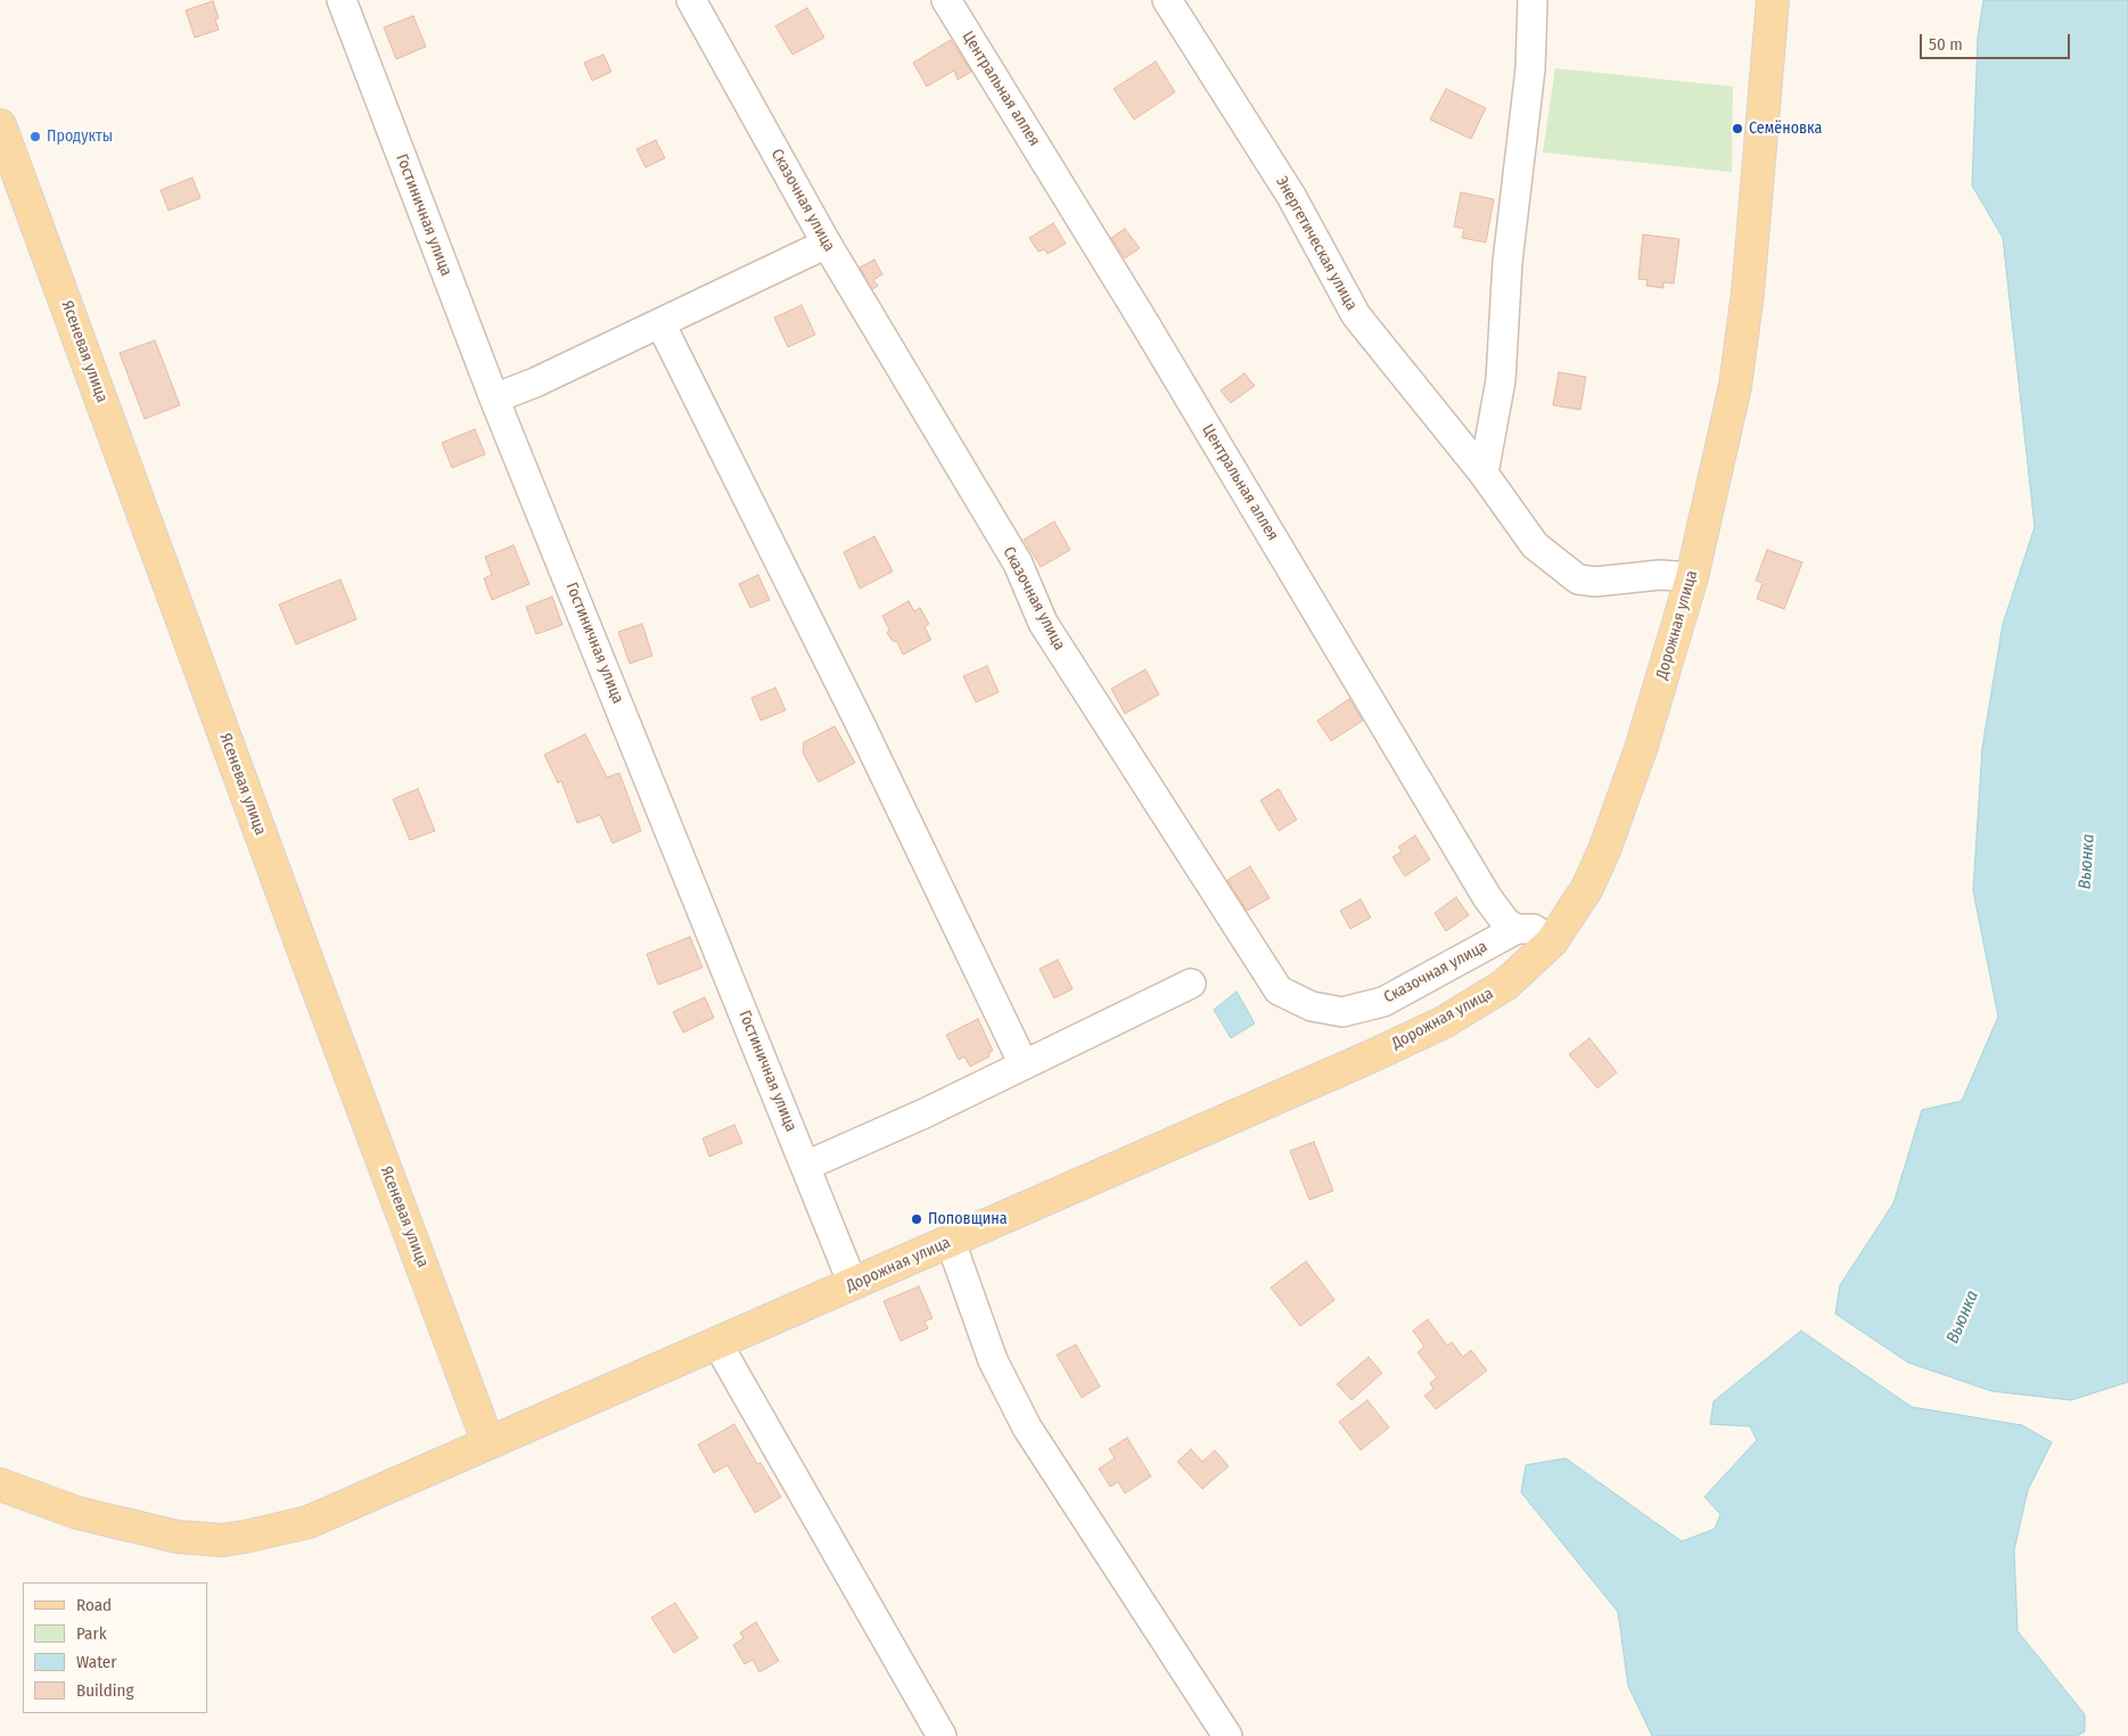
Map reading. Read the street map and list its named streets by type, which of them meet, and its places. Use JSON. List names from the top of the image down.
{
  "streets": {
    "main road": ["Ясеневая улица", "Дорожная улица"],
    "street": [
      "Центральная аллея",
      "Сказочная улица",
      "Гостиничная улица",
      "Энергетическая улица"
    ]
  },
  "crossings": [
    ["Центральная аллея", "Сказочная улица"],
    ["Центральная аллея", "Дорожная улица"],
    ["Гостиничная улица", "Дорожная улица"],
    ["Энергетическая улица", "Дорожная улица"],
    ["Ясеневая улица", "Дорожная улица"]
  ],
  "water": ["Вьюнка"],
  "places": ["Семёновка", "Продукты", "Поповщина"],
  "legend": [
    "Road",
    "Park",
    "Water",
    "Building"
  ],
  "scale_bar": "50 m"
}
